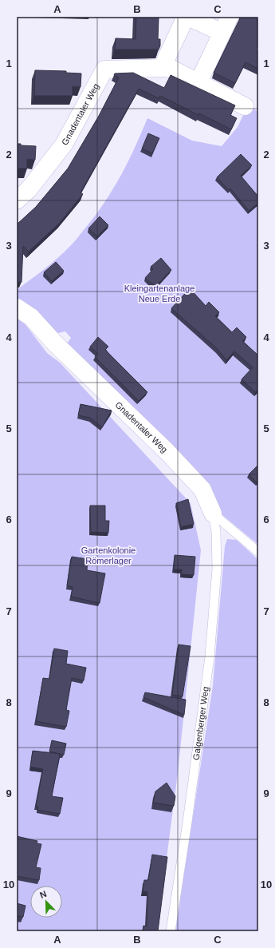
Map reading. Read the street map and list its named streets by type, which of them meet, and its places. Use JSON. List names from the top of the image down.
{
  "streets": {
    "street": ["Gnadentaler Weg"],
    "lane": ["Galgenberger Weg"]
  },
  "crossings": [
    ["Gnadentaler Weg", "Galgenberger Weg"]
  ],
  "parks": ["Kleingartenanlage Neue Erde", "Gartenkolonie Römerlager"],
  "north": "top left",
  "grid": {
    "columns": ["A", "B", "C"],
    "rows": [
      "1",
      "2",
      "3",
      "4",
      "5",
      "6",
      "7",
      "8",
      "9",
      "10"
    ]
  }
}
